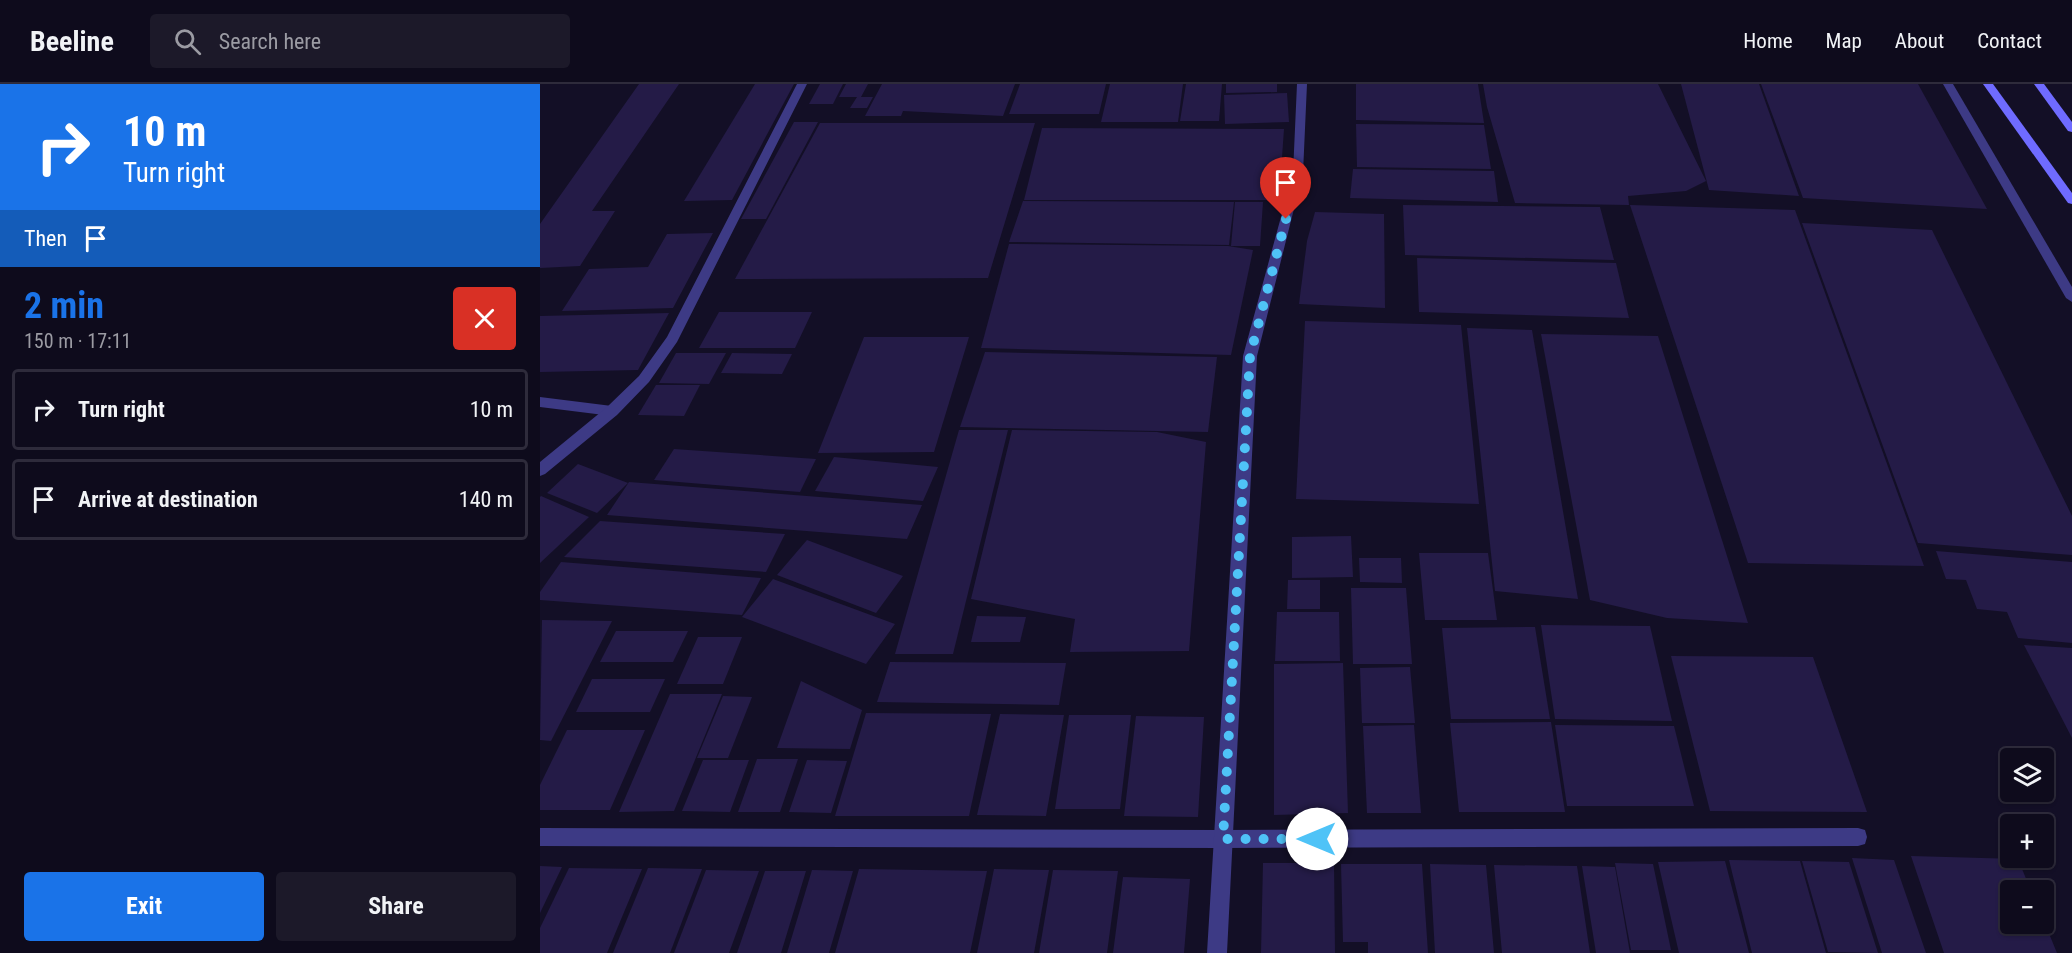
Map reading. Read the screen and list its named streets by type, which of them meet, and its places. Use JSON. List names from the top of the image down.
{
  "page": {
    "header": "Beeline",
    "search": "Search here",
    "nav": [
      "Home",
      "Map",
      "About",
      "Contact"
    ],
    "turn": ["10 m", "Turn right"],
    "then": "Then",
    "heading": ["2 min", "150 m · 17:11"],
    "list": [
      {
        "name": "Turn right",
        "value": "10 m"
      },
      {
        "name": "Arrive at destination",
        "value": "140 m"
      }
    ],
    "map_buttons": ["+", "−"],
    "buttons": ["Exit", "Share"]
  }
}
